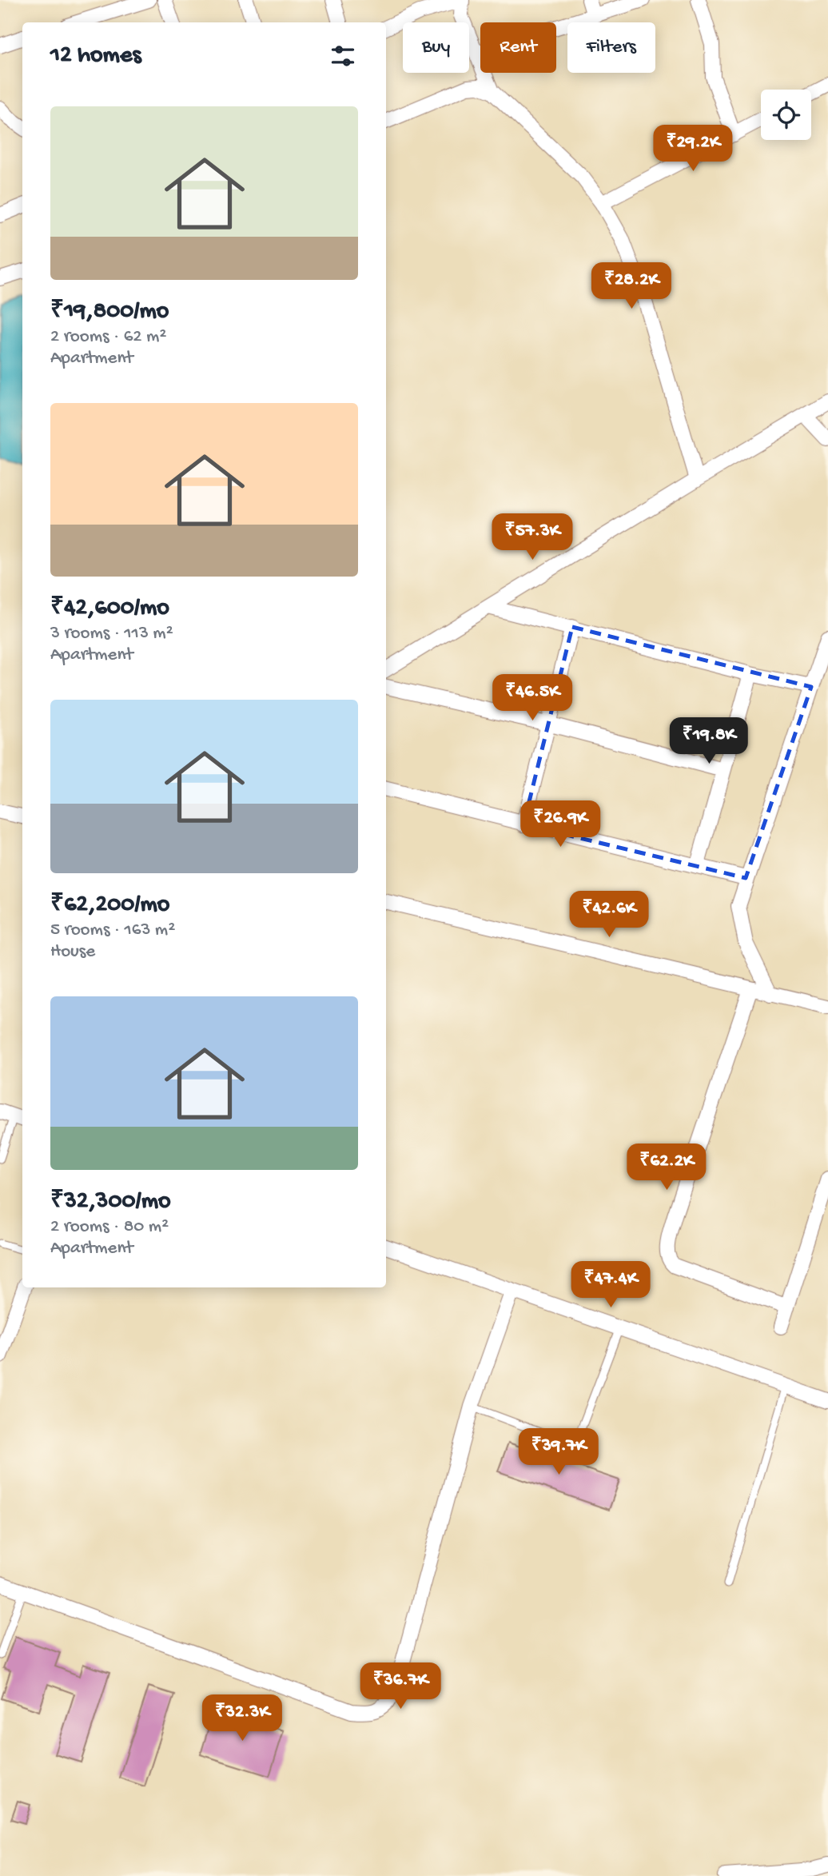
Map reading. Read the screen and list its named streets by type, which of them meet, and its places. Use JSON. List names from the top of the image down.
{
  "page": {
    "chip": ["Buy", "Rent", "Filters"],
    "heading": "12 homes",
    "list": [
      {
        "name": "₹19,800/mo",
        "note": "2 rooms · 62 m² · Apartment"
      },
      {
        "name": "₹42,600/mo",
        "note": "3 rooms · 113 m² · Apartment"
      },
      {
        "name": "₹62,200/mo",
        "note": "5 rooms · 163 m² · House"
      },
      {
        "name": "₹32,300/mo",
        "note": "2 rooms · 80 m² · Apartment"
      }
    ],
    "price": [
      "₹29.2K",
      "₹28.2K",
      "₹57.3K",
      "₹46.5K",
      "₹19.8K",
      "₹26.9K",
      "₹42.6K",
      "₹62.2K",
      "₹47.4K",
      "₹39.7K",
      "₹36.7K",
      "₹32.3K"
    ]
  }
}
